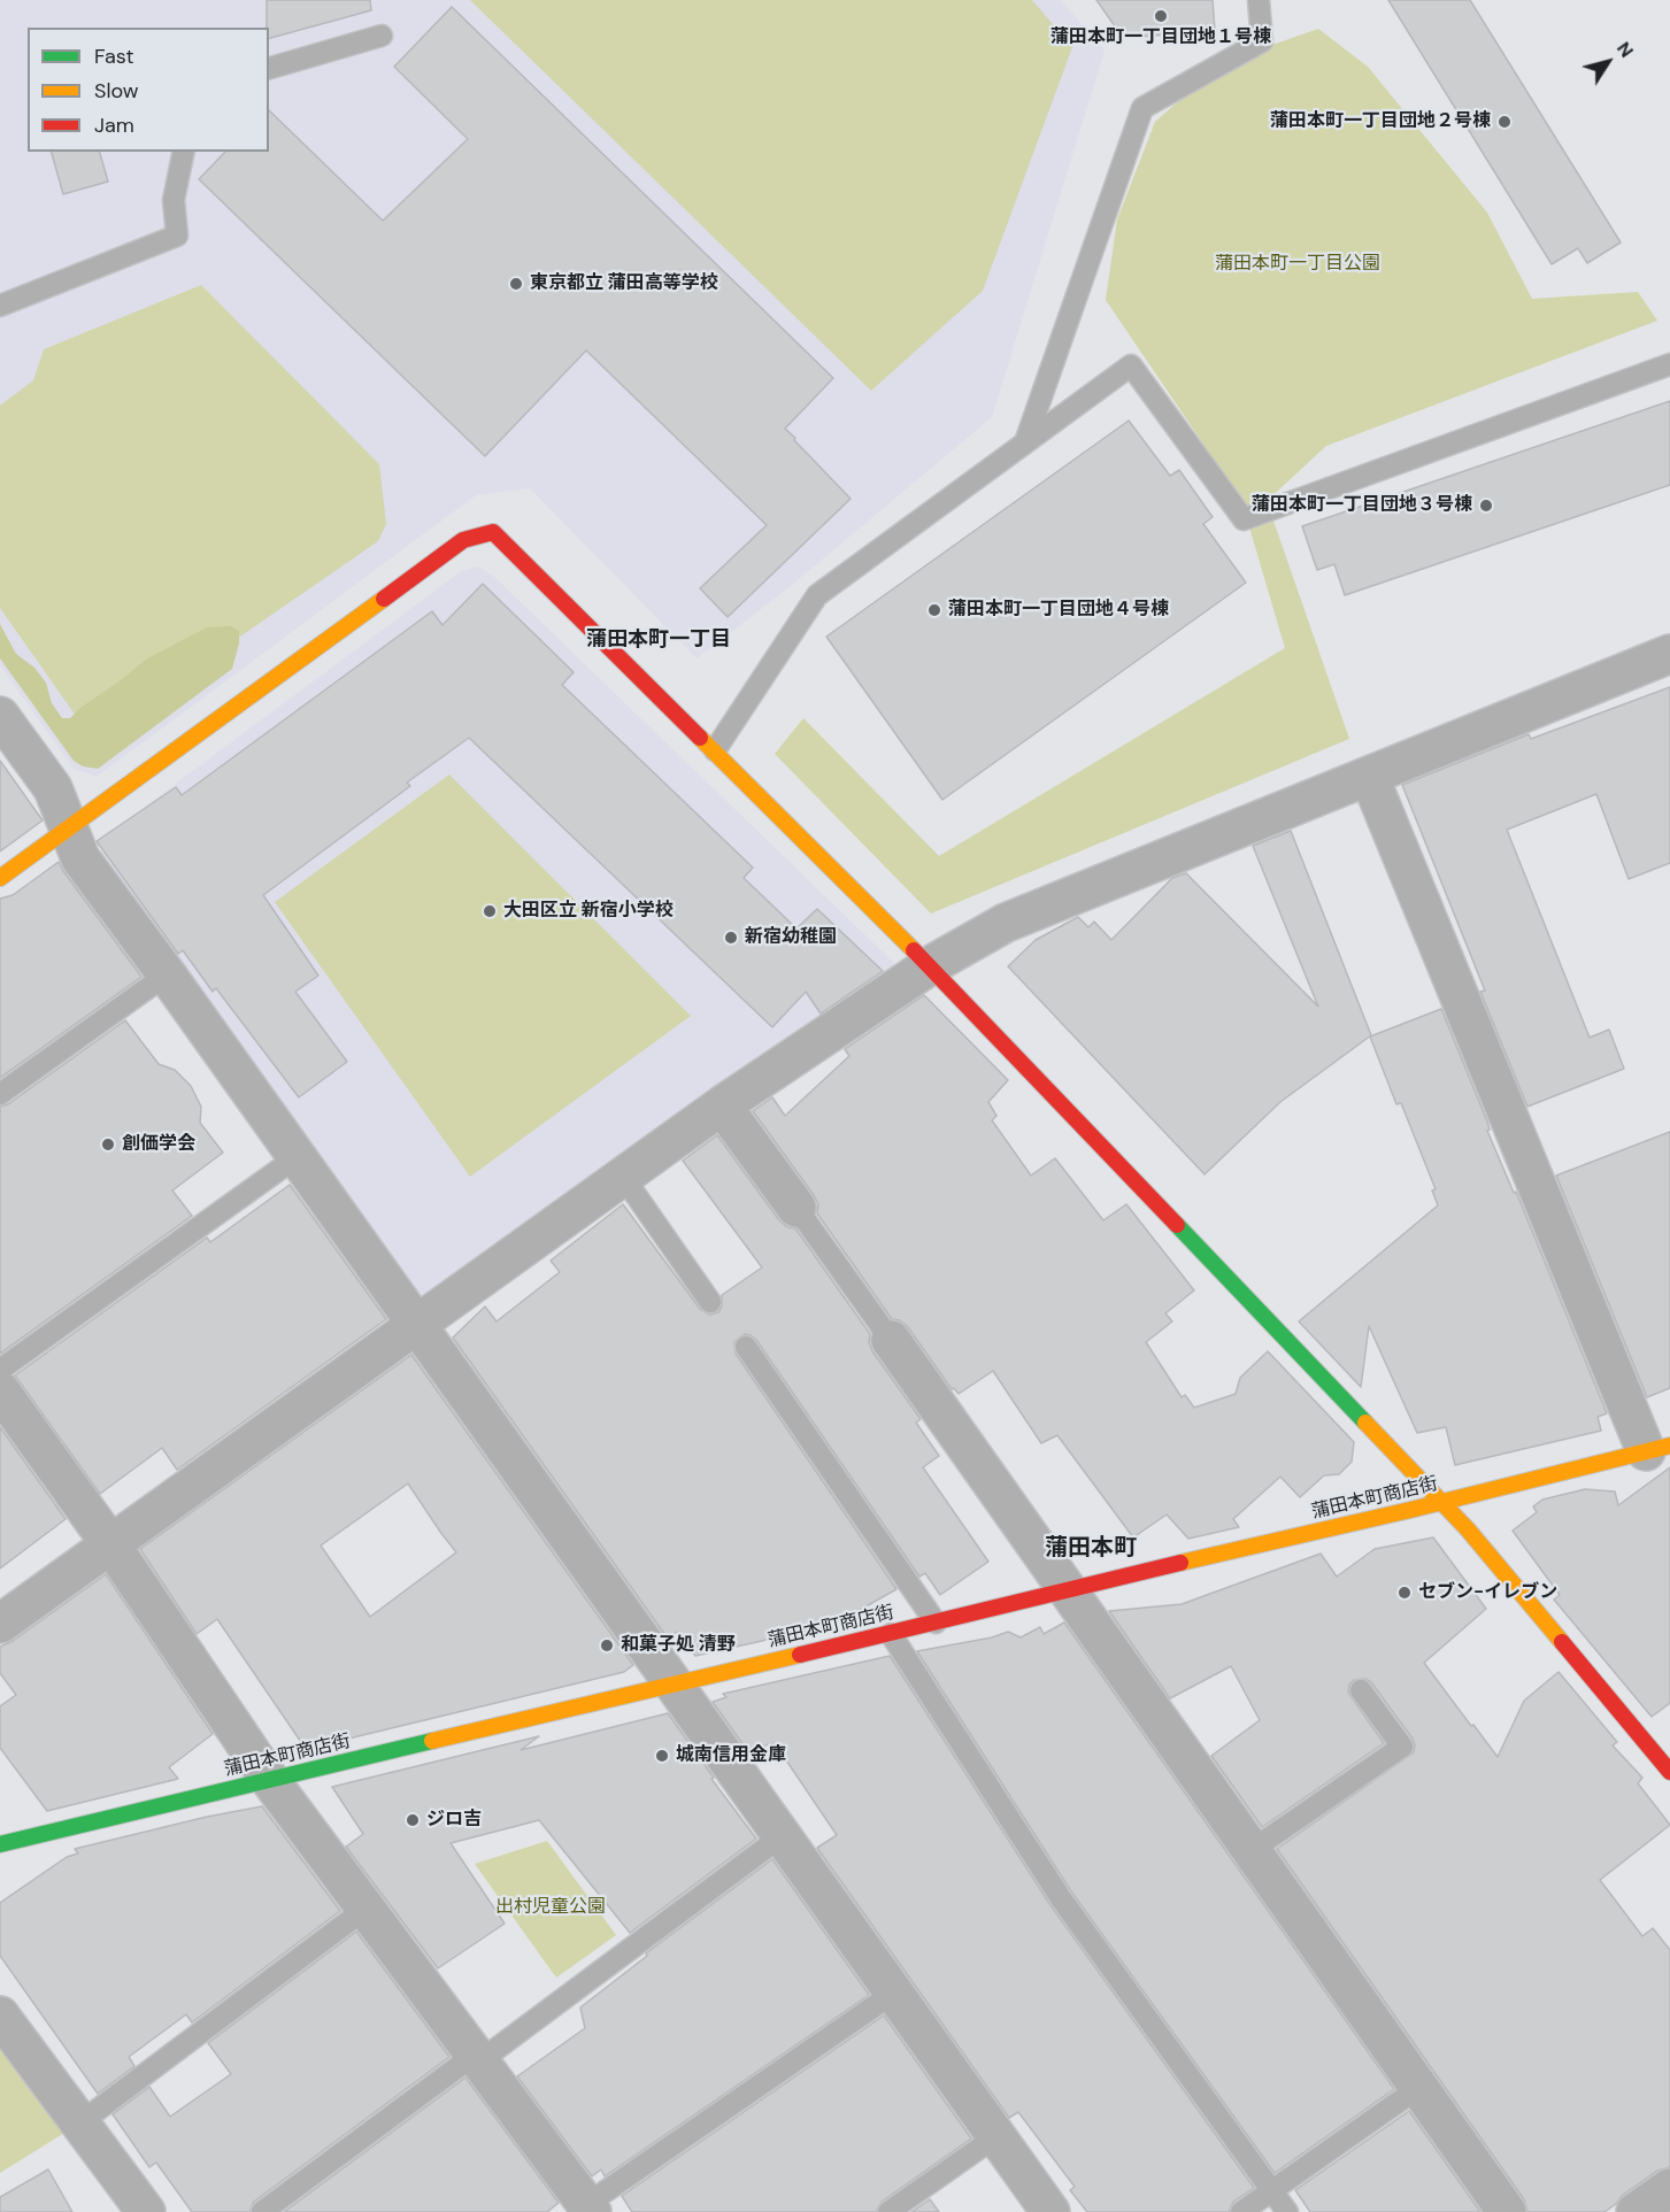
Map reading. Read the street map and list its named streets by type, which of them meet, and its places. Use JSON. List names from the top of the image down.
{
  "streets": {
    "street": ["蒲田本町商店街"]
  },
  "districts": ["蒲田本町一丁目", "蒲田本町"],
  "parks": ["蒲田本町一丁目公園", "出村児童公園"],
  "places": [
    "蒲田本町一丁目団地１号棟",
    "蒲田本町一丁目団地２号棟",
    "東京都立 蒲田高等学校",
    "蒲田本町一丁目団地３号棟",
    "蒲田本町一丁目団地４号棟",
    "大田区立 新宿小学校",
    "新宿幼稚園",
    "創価学会",
    "セブン-イレブン",
    "和菓子処 清野",
    "城南信用金庫",
    "ジロ吉"
  ],
  "legend": ["Fast", "Slow", "Jam"],
  "north": "top right"
}
